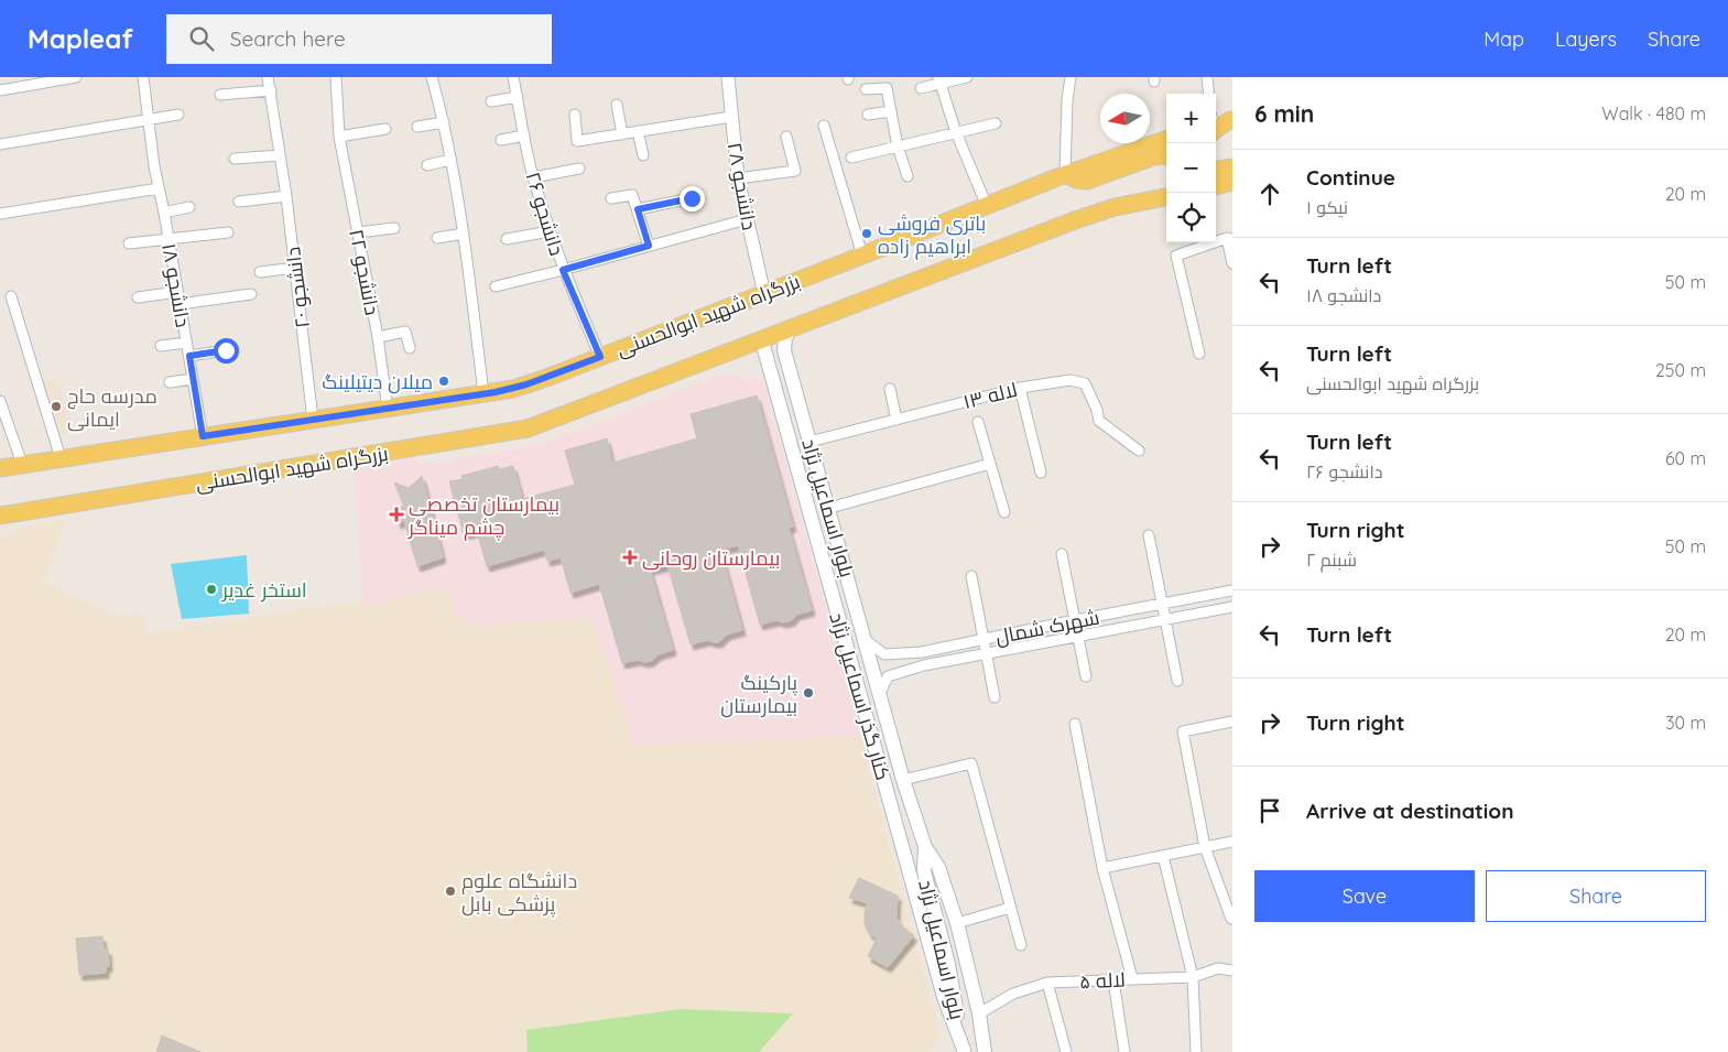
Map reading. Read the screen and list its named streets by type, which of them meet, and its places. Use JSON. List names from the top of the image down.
{
  "streets": {
    "main road": ["بزرگراه شهید ابوالحسنی", "بلوار اسماعیل نژاد", "کنار گذر اسماعیل نژاد"],
    "street": [
      "دانشجو ۲۸",
      "دانشجو ۲۶",
      "دانشجو ۲۲",
      "دانشجو ۱۸",
      "دانشجو ۲۰",
      "لاله ۱۳",
      "شهرک شمال",
      "لاله ۵"
    ]
  },
  "crossings": [
    ["دانشجو ۲۸", "بزرگراه شهید ابوالحسنی"],
    ["دانشجو ۲۶", "بزرگراه شهید ابوالحسنی"],
    ["دانشجو ۲۲", "بزرگراه شهید ابوالحسنی"],
    ["دانشجو ۱۸", "بزرگراه شهید ابوالحسنی"],
    ["دانشجو ۲۰", "بزرگراه شهید ابوالحسنی"],
    ["لاله ۱۳", "بلوار اسماعیل نژاد"],
    ["بلوار اسماعیل نژاد", "شهرک شمال"],
    ["بلوار اسماعیل نژاد", "کنار گذر اسماعیل نژاد"],
    ["بلوار اسماعیل نژاد", "لاله ۵"]
  ],
  "places": {
    "other": [
      "باتری فروشی ابراهیم زاده",
      "میلان دیتیلینگ",
      "مدرسه حاج ایمانی",
      "استخر غدیر",
      "پارکینگ بیمارستان",
      "دانشگاه علوم پزشکی بابل"
    ],
    "health": ["بیمارستان تخصصی چشم میناگر", "بیمارستان روحانی"]
  },
  "north": "left",
  "page": {
    "header": "Mapleaf",
    "search": "Search here",
    "nav": ["Map", "Layers", "Share"],
    "heading": ["6 min", "Walk · 480 m"],
    "map_buttons": ["+", "−"],
    "list": [
      ["Continue", "نیکو ۱", "20 m"],
      ["Turn left", "دانشجو ۱۸", "50 m"],
      ["Turn left", "بزرگراه شهید ابوالحسنی", "250 m"],
      ["Turn left", "دانشجو ۲۶", "60 m"],
      ["Turn right", "شبنم ۲", "50 m"],
      ["Turn left", "20 m"],
      ["Turn right", "30 m"],
      "Arrive at destination"
    ],
    "buttons": ["Save", "Share"]
  }
}
